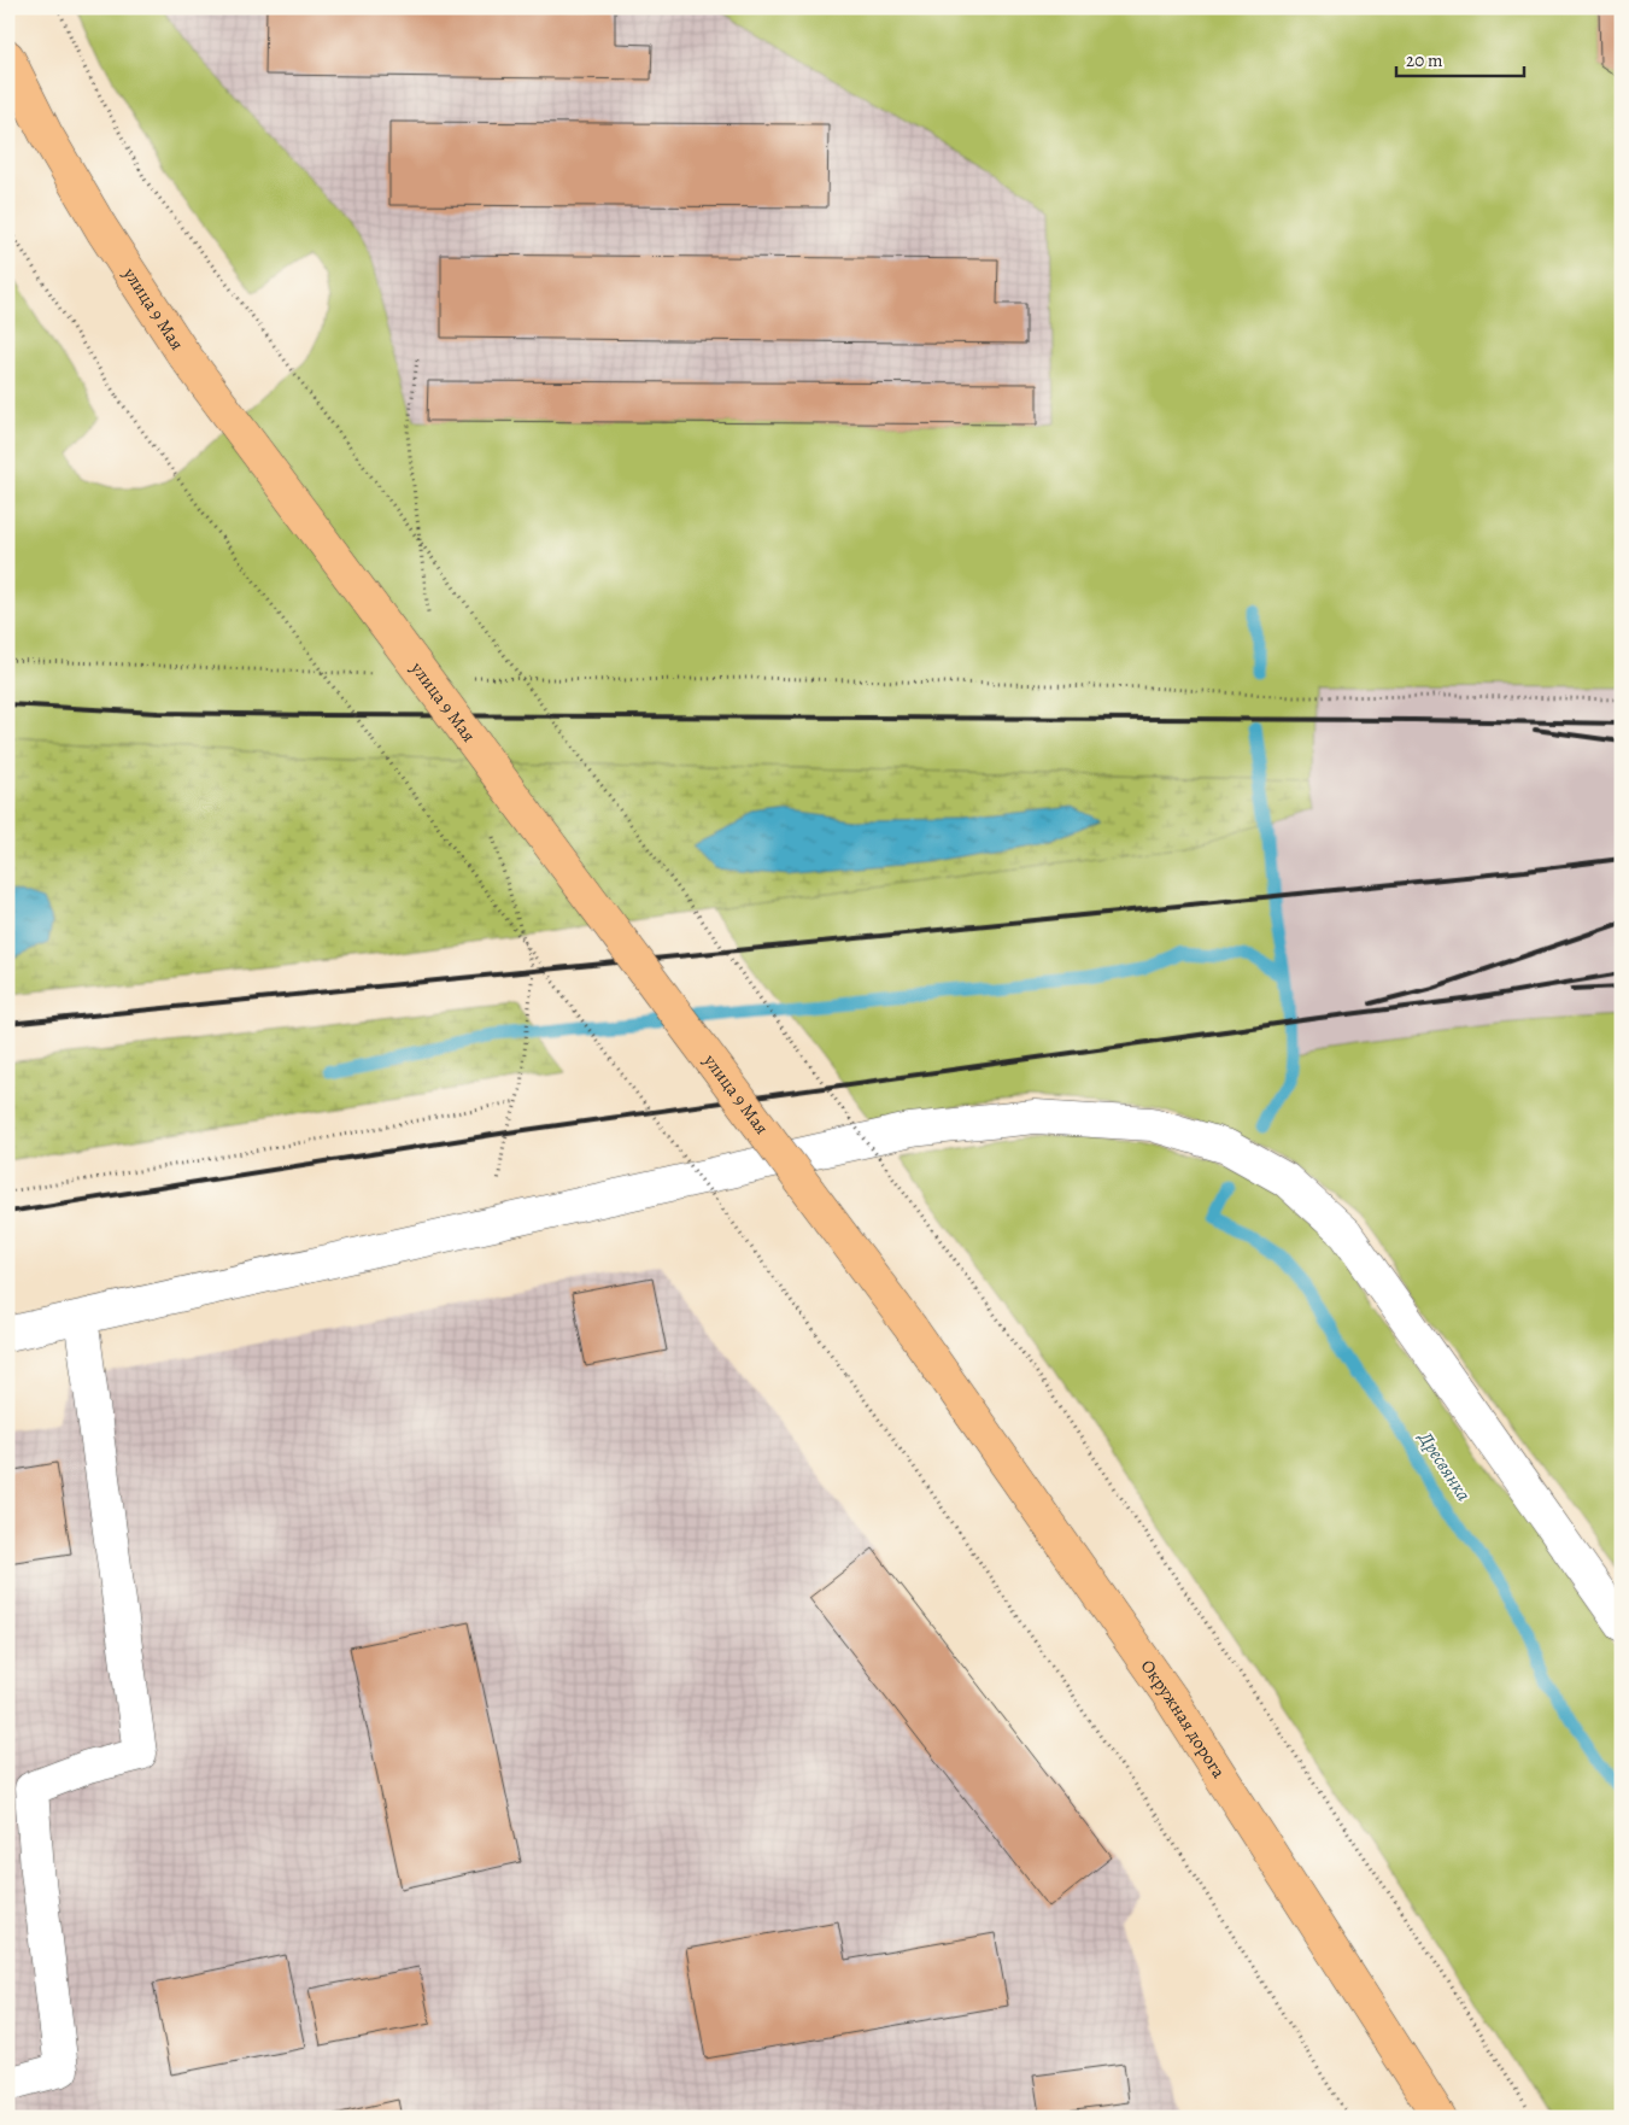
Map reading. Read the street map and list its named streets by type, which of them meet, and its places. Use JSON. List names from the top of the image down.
{
  "streets": {
    "main road": ["улица 9 Мая", "Окружная дорога"]
  },
  "crossings": [
    ["улица 9 Мая", "Окружная дорога"]
  ],
  "water": ["Дресвянка"],
  "scale_bar": "20 m"
}
